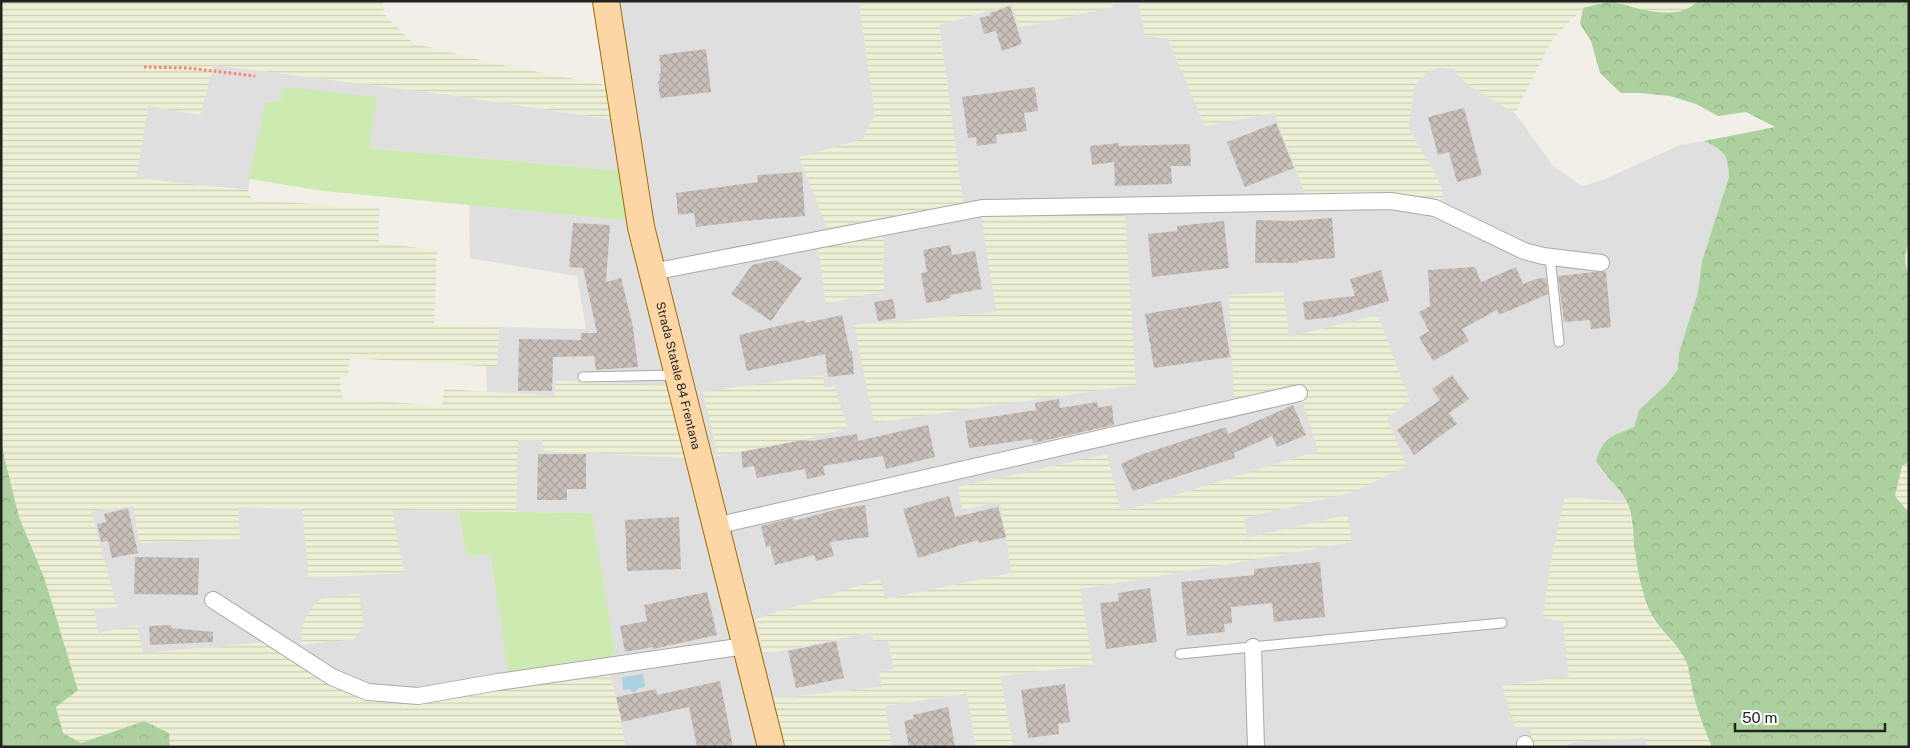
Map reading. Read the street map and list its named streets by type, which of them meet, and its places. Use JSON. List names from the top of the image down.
{
  "streets": {
    "main road": ["Strada Statale 84 Frentana"]
  },
  "scale_bar": "50 m"
}
